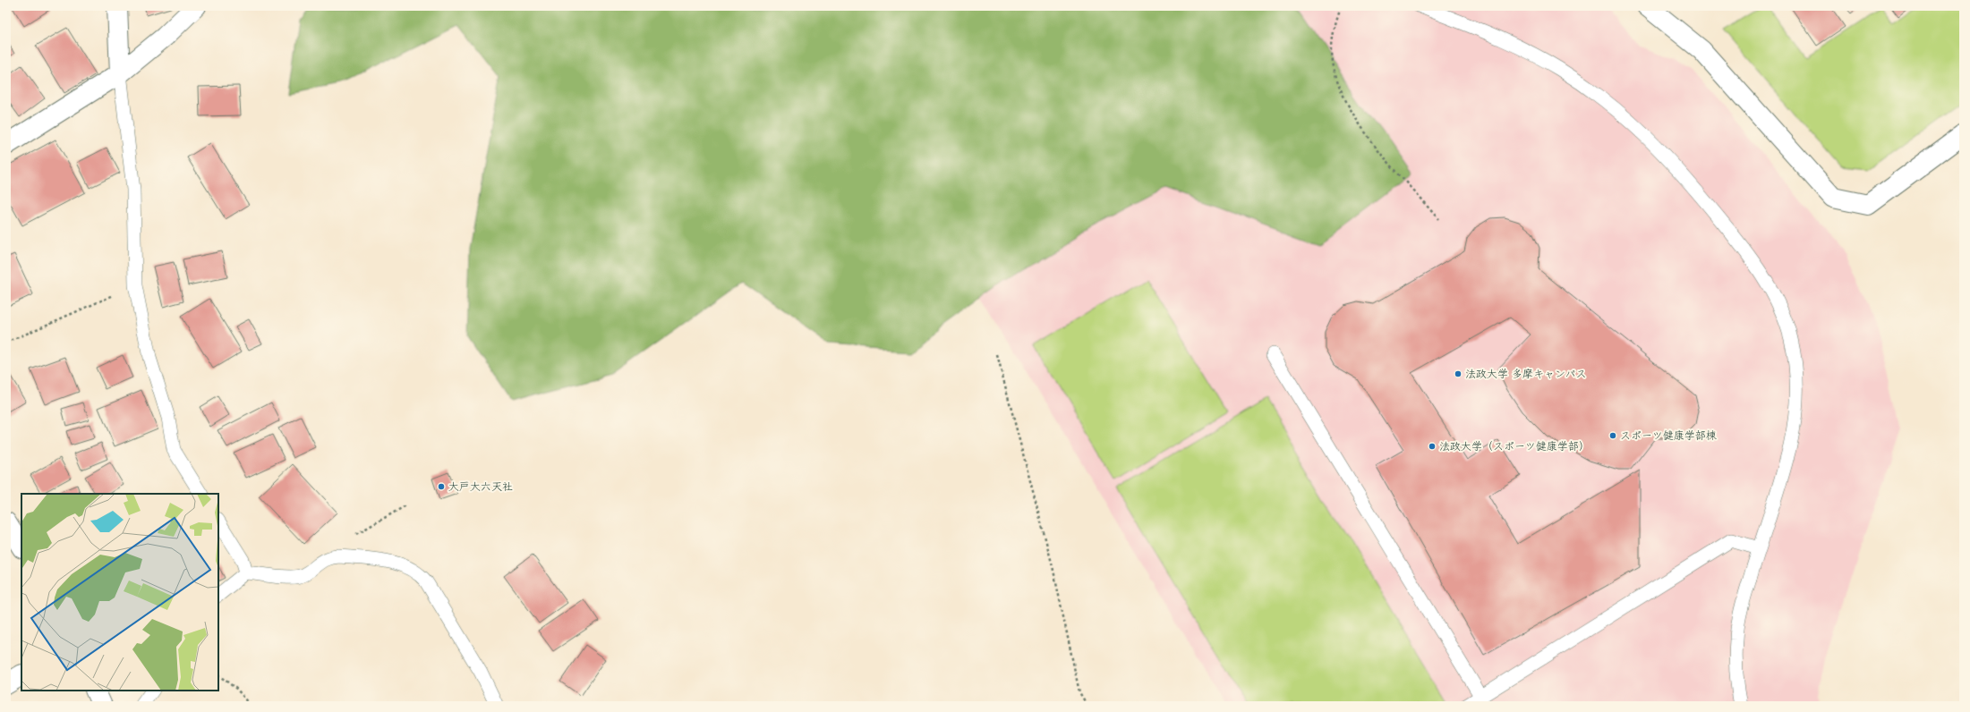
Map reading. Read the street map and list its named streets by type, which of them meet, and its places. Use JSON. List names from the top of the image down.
{
  "places": [
    "法政大学 多摩キャンパス",
    "スポーツ健康学部棟",
    "法政大学（スポーツ健康学部）",
    "大戸大六天社"
  ]
}
